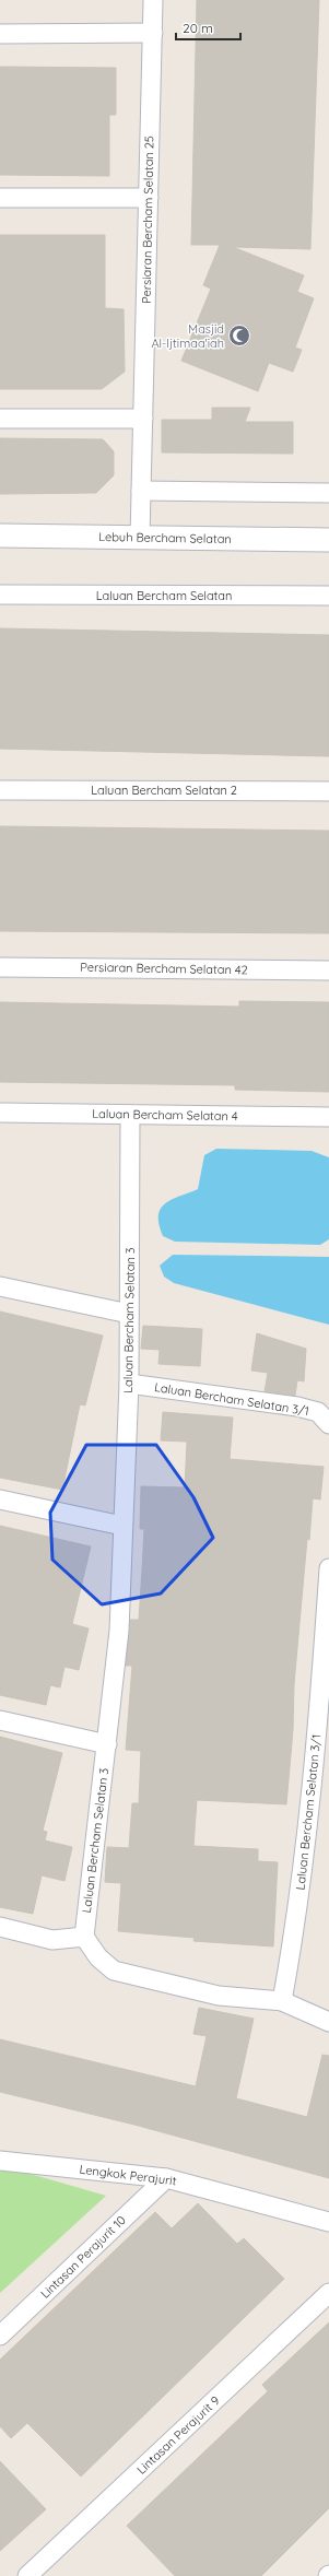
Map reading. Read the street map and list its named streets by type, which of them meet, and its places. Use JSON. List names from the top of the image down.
{
  "streets": {
    "street": [
      "Persiaran Bercham Selatan 25",
      "Lebuh Bercham Selatan",
      "Laluan Bercham Selatan",
      "Laluan Bercham Selatan 2",
      "Persiaran Bercham Selatan 42",
      "Laluan Bercham Selatan 4",
      "Laluan Bercham Selatan 3",
      "Laluan Bercham Selatan 3/1",
      "Lengkok Perajurit",
      "Lintasan Perajurit 10",
      "Lintasan Perajurit 9"
    ]
  },
  "crossings": [
    ["Persiaran Bercham Selatan 25", "Lebuh Bercham Selatan"],
    ["Laluan Bercham Selatan 4", "Laluan Bercham Selatan 3"],
    ["Laluan Bercham Selatan 3", "Laluan Bercham Selatan 3/1"],
    ["Lengkok Perajurit", "Lintasan Perajurit 10"]
  ],
  "places": {
    "mosque": ["Masjid Al-Ijtimaa'iah"]
  },
  "scale_bar": "20 m"
}
